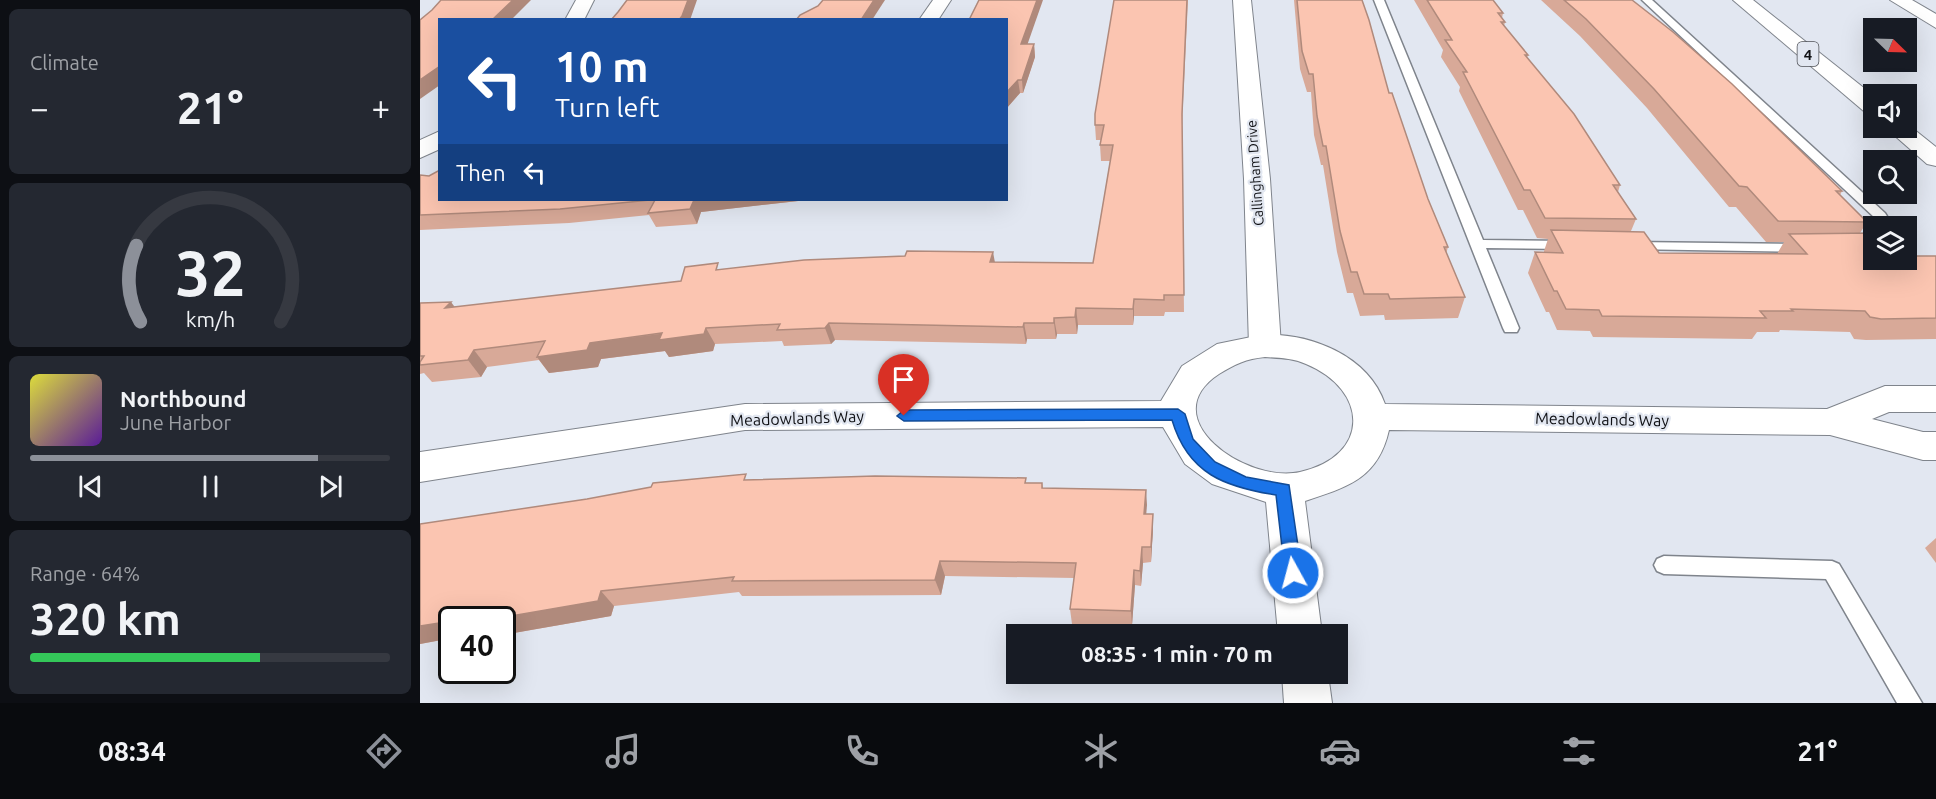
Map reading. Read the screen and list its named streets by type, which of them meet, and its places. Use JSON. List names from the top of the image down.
{
  "streets": {
    "street": ["4", "Callingham Drive", "Meadowlands Way"]
  },
  "crossings": [
    ["Callingham Drive", "Meadowlands Way"]
  ],
  "north": "bottom right",
  "page": {
    "tile": [
      "Climate",
      ["Range · 64%", "320 km"]
    ],
    "turn": ["10 m", "Turn left"],
    "heat": ["−", "21°", "+"],
    "then": "Then",
    "song": ["Northbound", "June Harbor"],
    "limit": "40",
    "trip": "08:35 · 1 min · 70 m",
    "tabs": ["08:34", "21°"],
    "gauge": ["32", "km/h"]
  }
}
